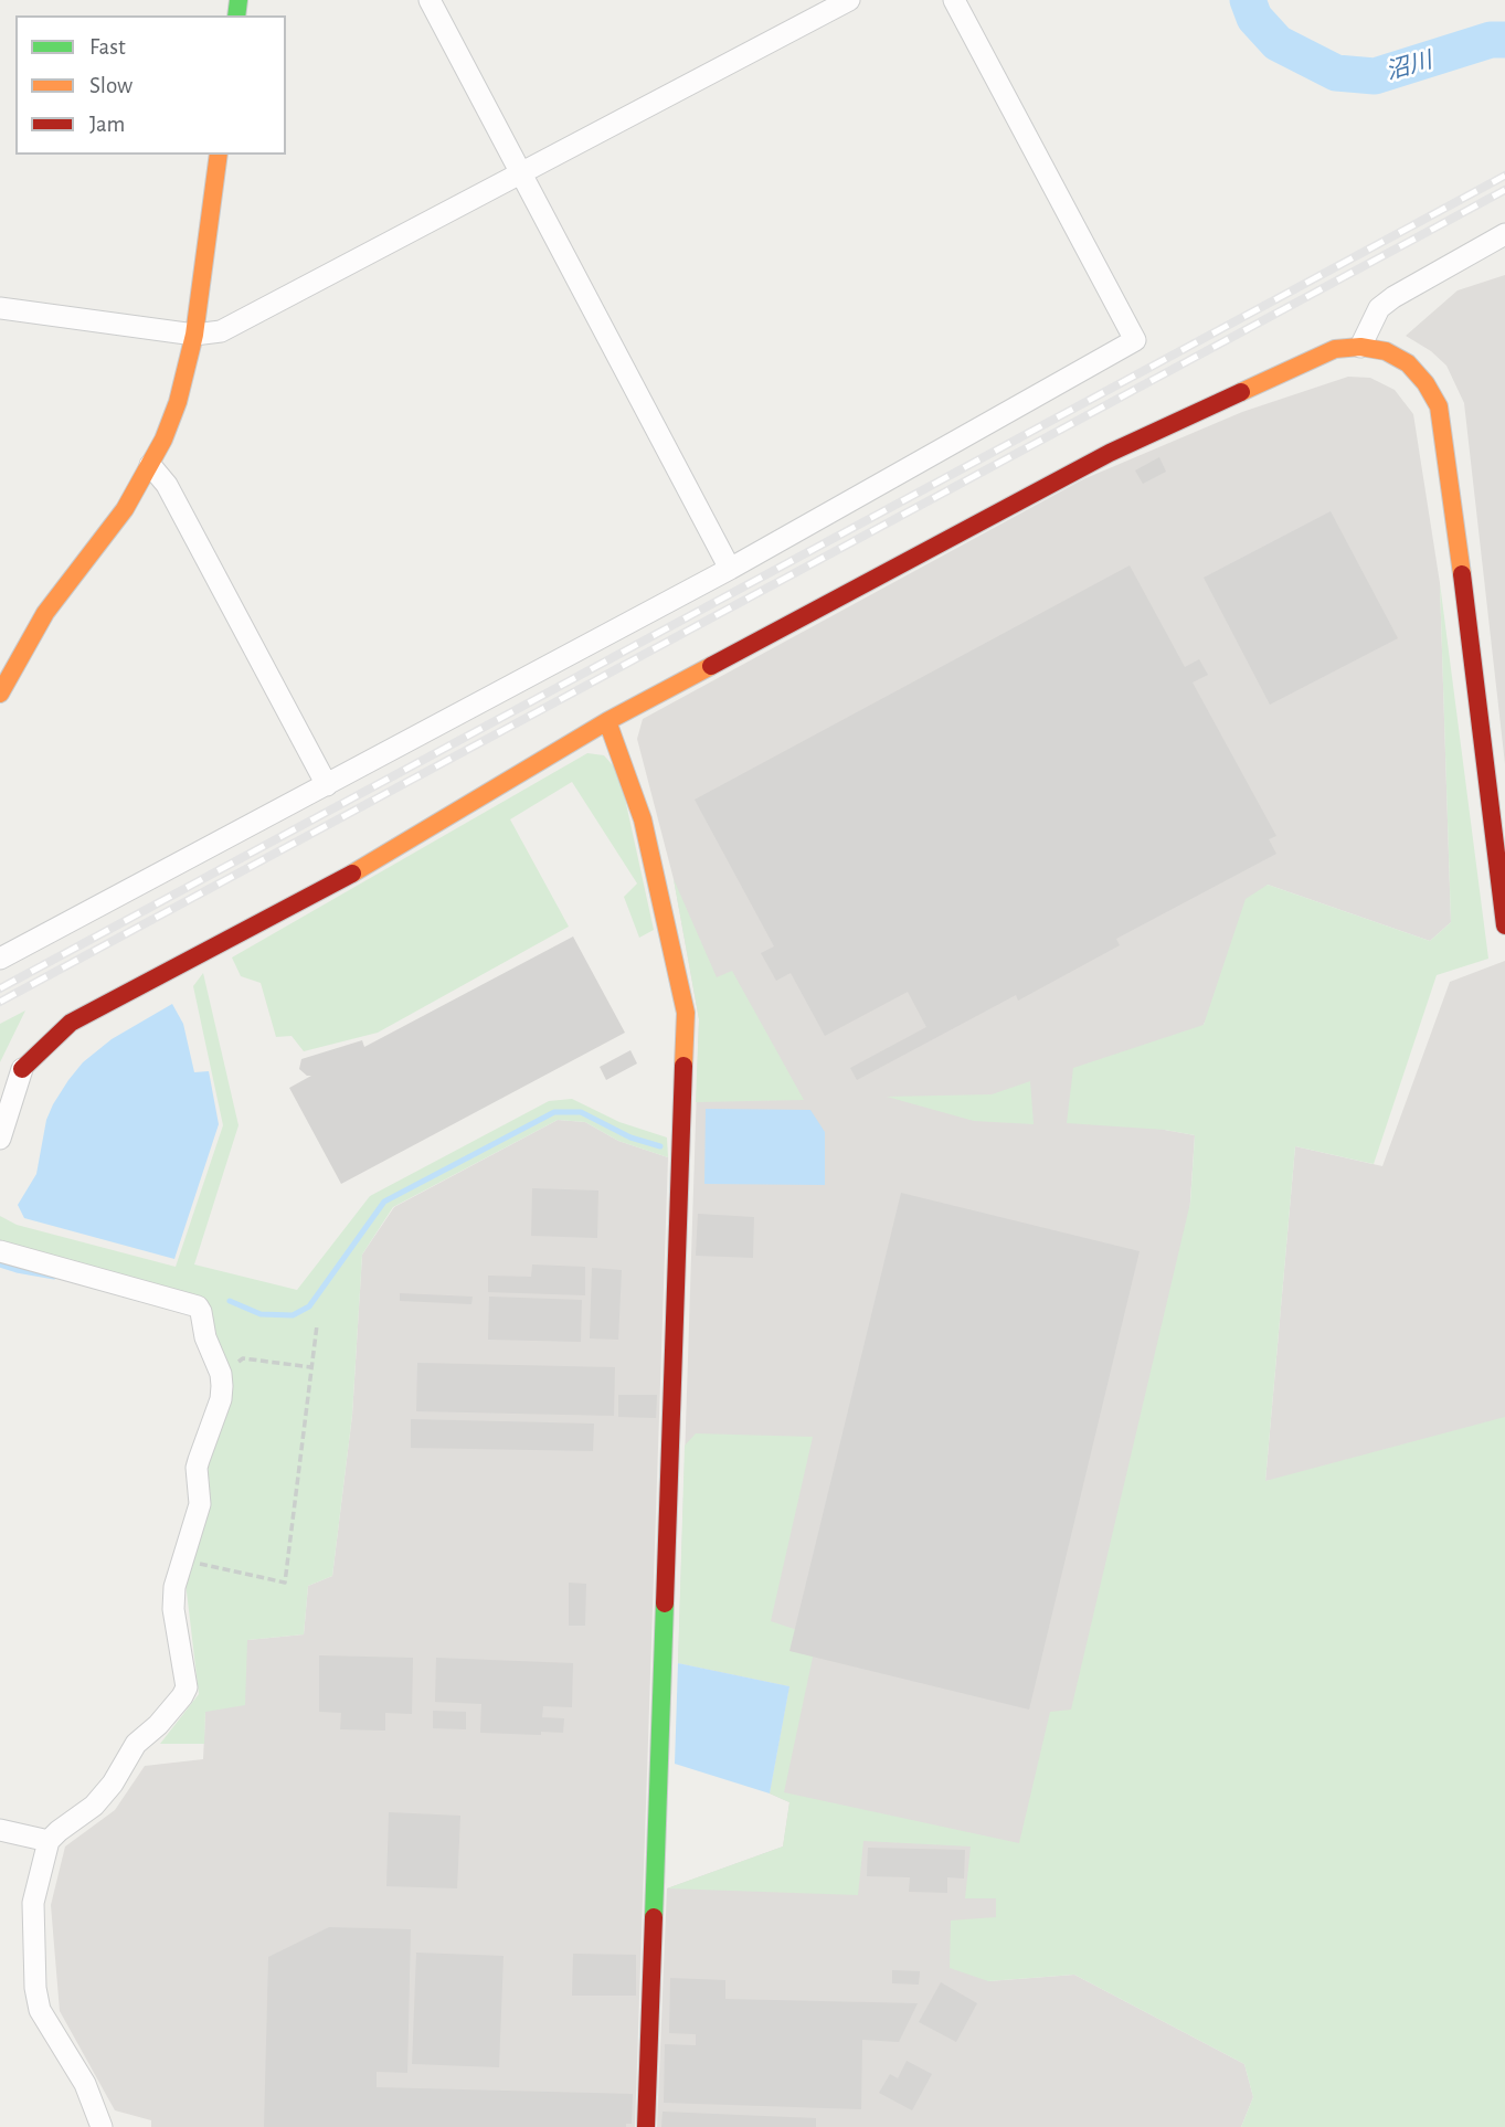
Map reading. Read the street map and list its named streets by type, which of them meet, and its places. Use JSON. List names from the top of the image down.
{
  "water": ["沼川"],
  "legend": ["Fast", "Slow", "Jam"]
}
